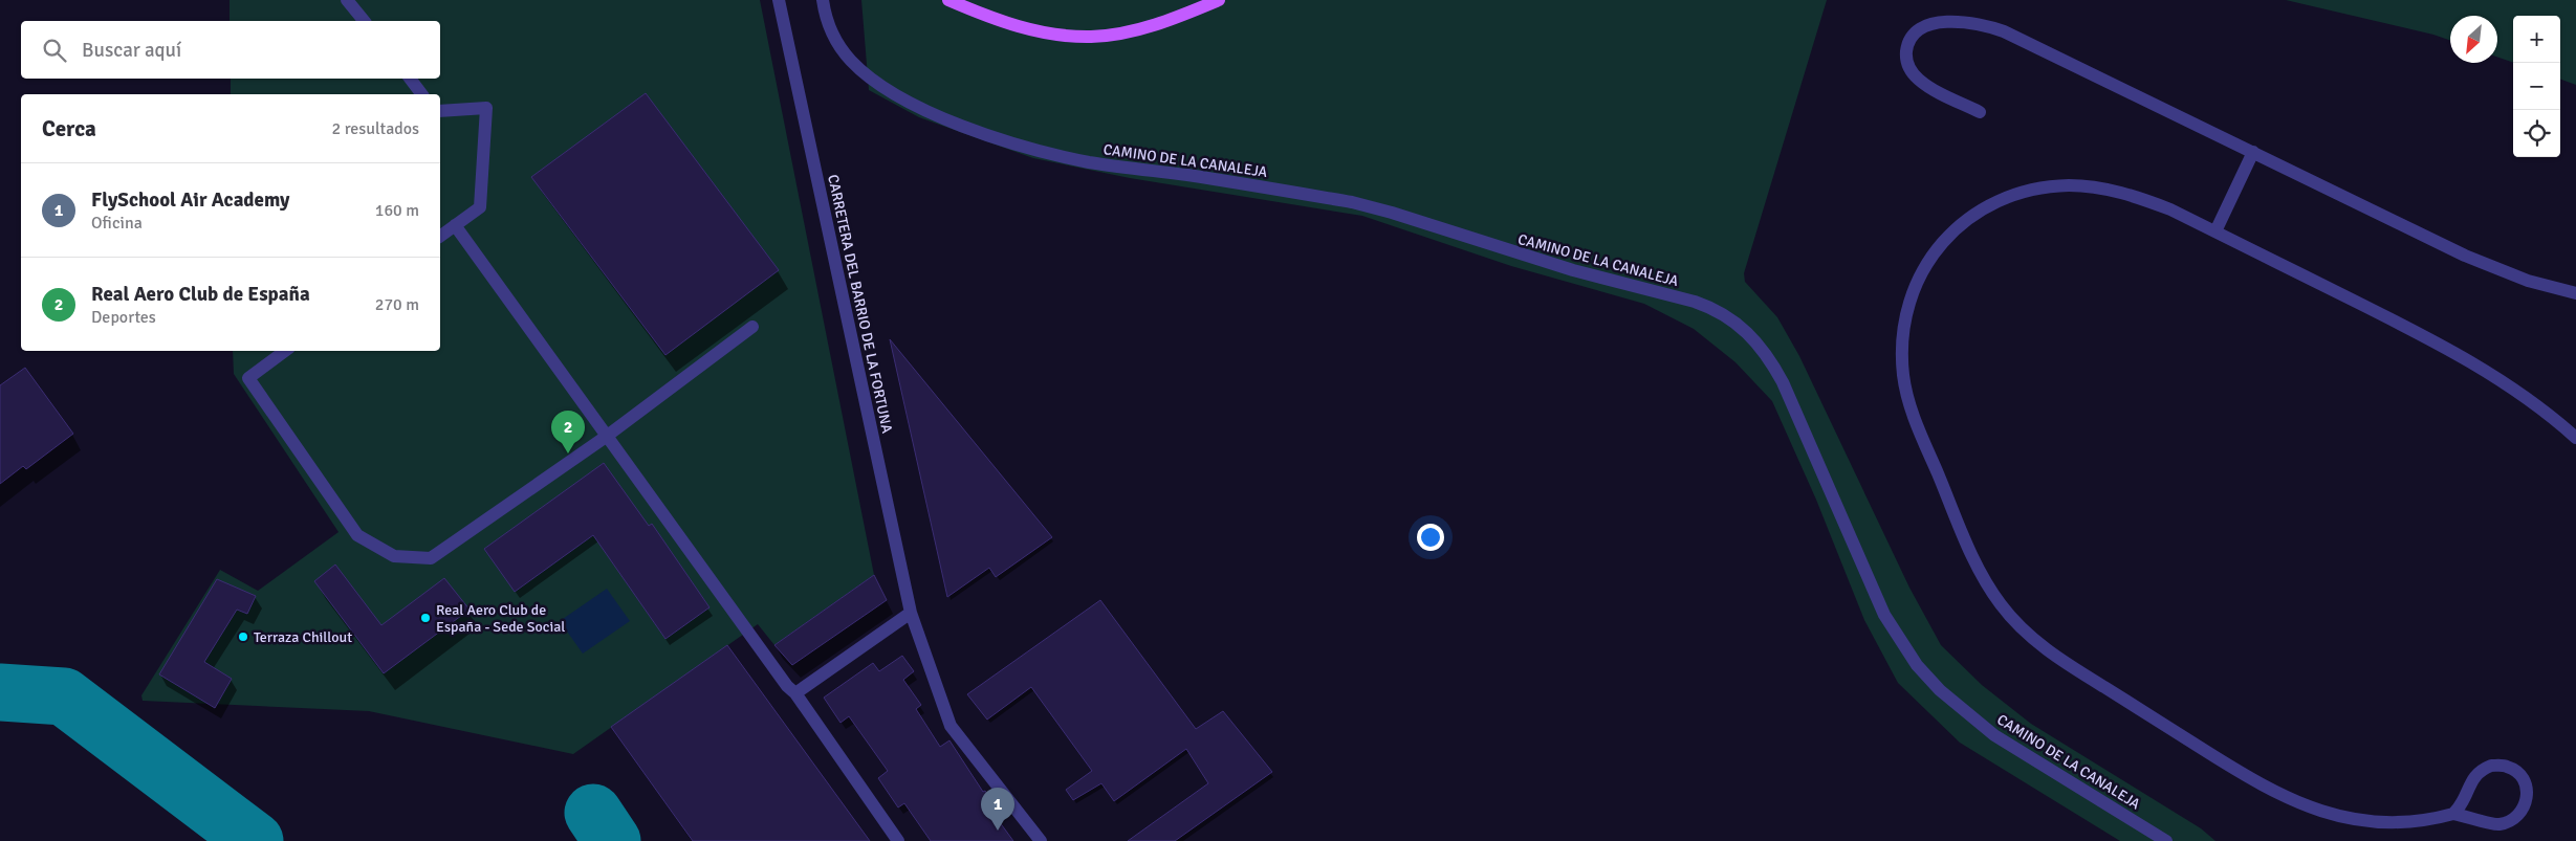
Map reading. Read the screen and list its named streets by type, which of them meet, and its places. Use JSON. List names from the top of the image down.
{
  "streets": {
    "street": ["CAMINO DE LA CANALEJA", "CARRETERA DEL BARRIO DE LA FORTUNA"]
  },
  "places": ["Real Aero Club de España - Sede Social", "Terraza Chillout"],
  "north": "bottom left",
  "page": {
    "map_buttons": ["+", "−"],
    "search": "Buscar aquí",
    "heading": ["Cerca", "2 resultados"],
    "list": [
      {
        "mark": "1",
        "name": "FlySchool Air Academy",
        "note": "Oficina",
        "value": "160 m"
      },
      {
        "mark": "2",
        "name": "Real Aero Club de España",
        "note": "Deportes",
        "value": "270 m"
      }
    ],
    "pins": ["2", "1"]
  }
}
